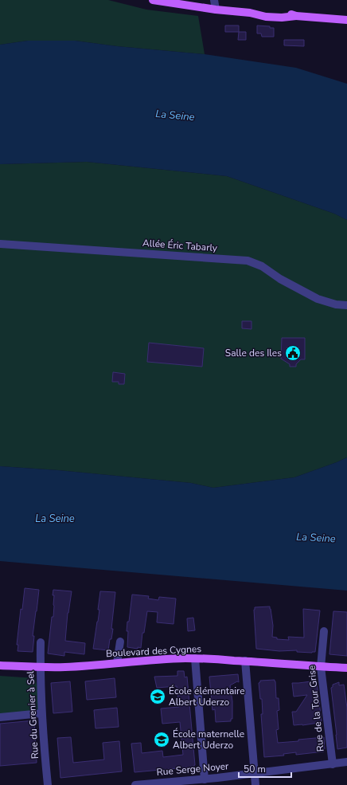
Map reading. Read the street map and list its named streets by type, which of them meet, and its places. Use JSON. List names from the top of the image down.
{
  "streets": {
    "main road": ["Boulevard des Cygnes"],
    "street": [
      "Allée Éric Tabarly",
      "Rue de la Tour Grise",
      "Rue du Grenier à Sel",
      "Rue Serge Noyer"
    ]
  },
  "crossings": [
    ["Boulevard des Cygnes", "Rue de la Tour Grise"],
    ["Boulevard des Cygnes", "Rue du Grenier à Sel"],
    ["Rue de la Tour Grise", "Rue Serge Noyer"]
  ],
  "water": ["La Seine"],
  "places": {
    "public building": ["Salle des Iles"],
    "school or university": ["École élémentaire Albert Uderzo", "École maternelle Albert Uderzo"]
  },
  "scale_bar": "50 m"
}
